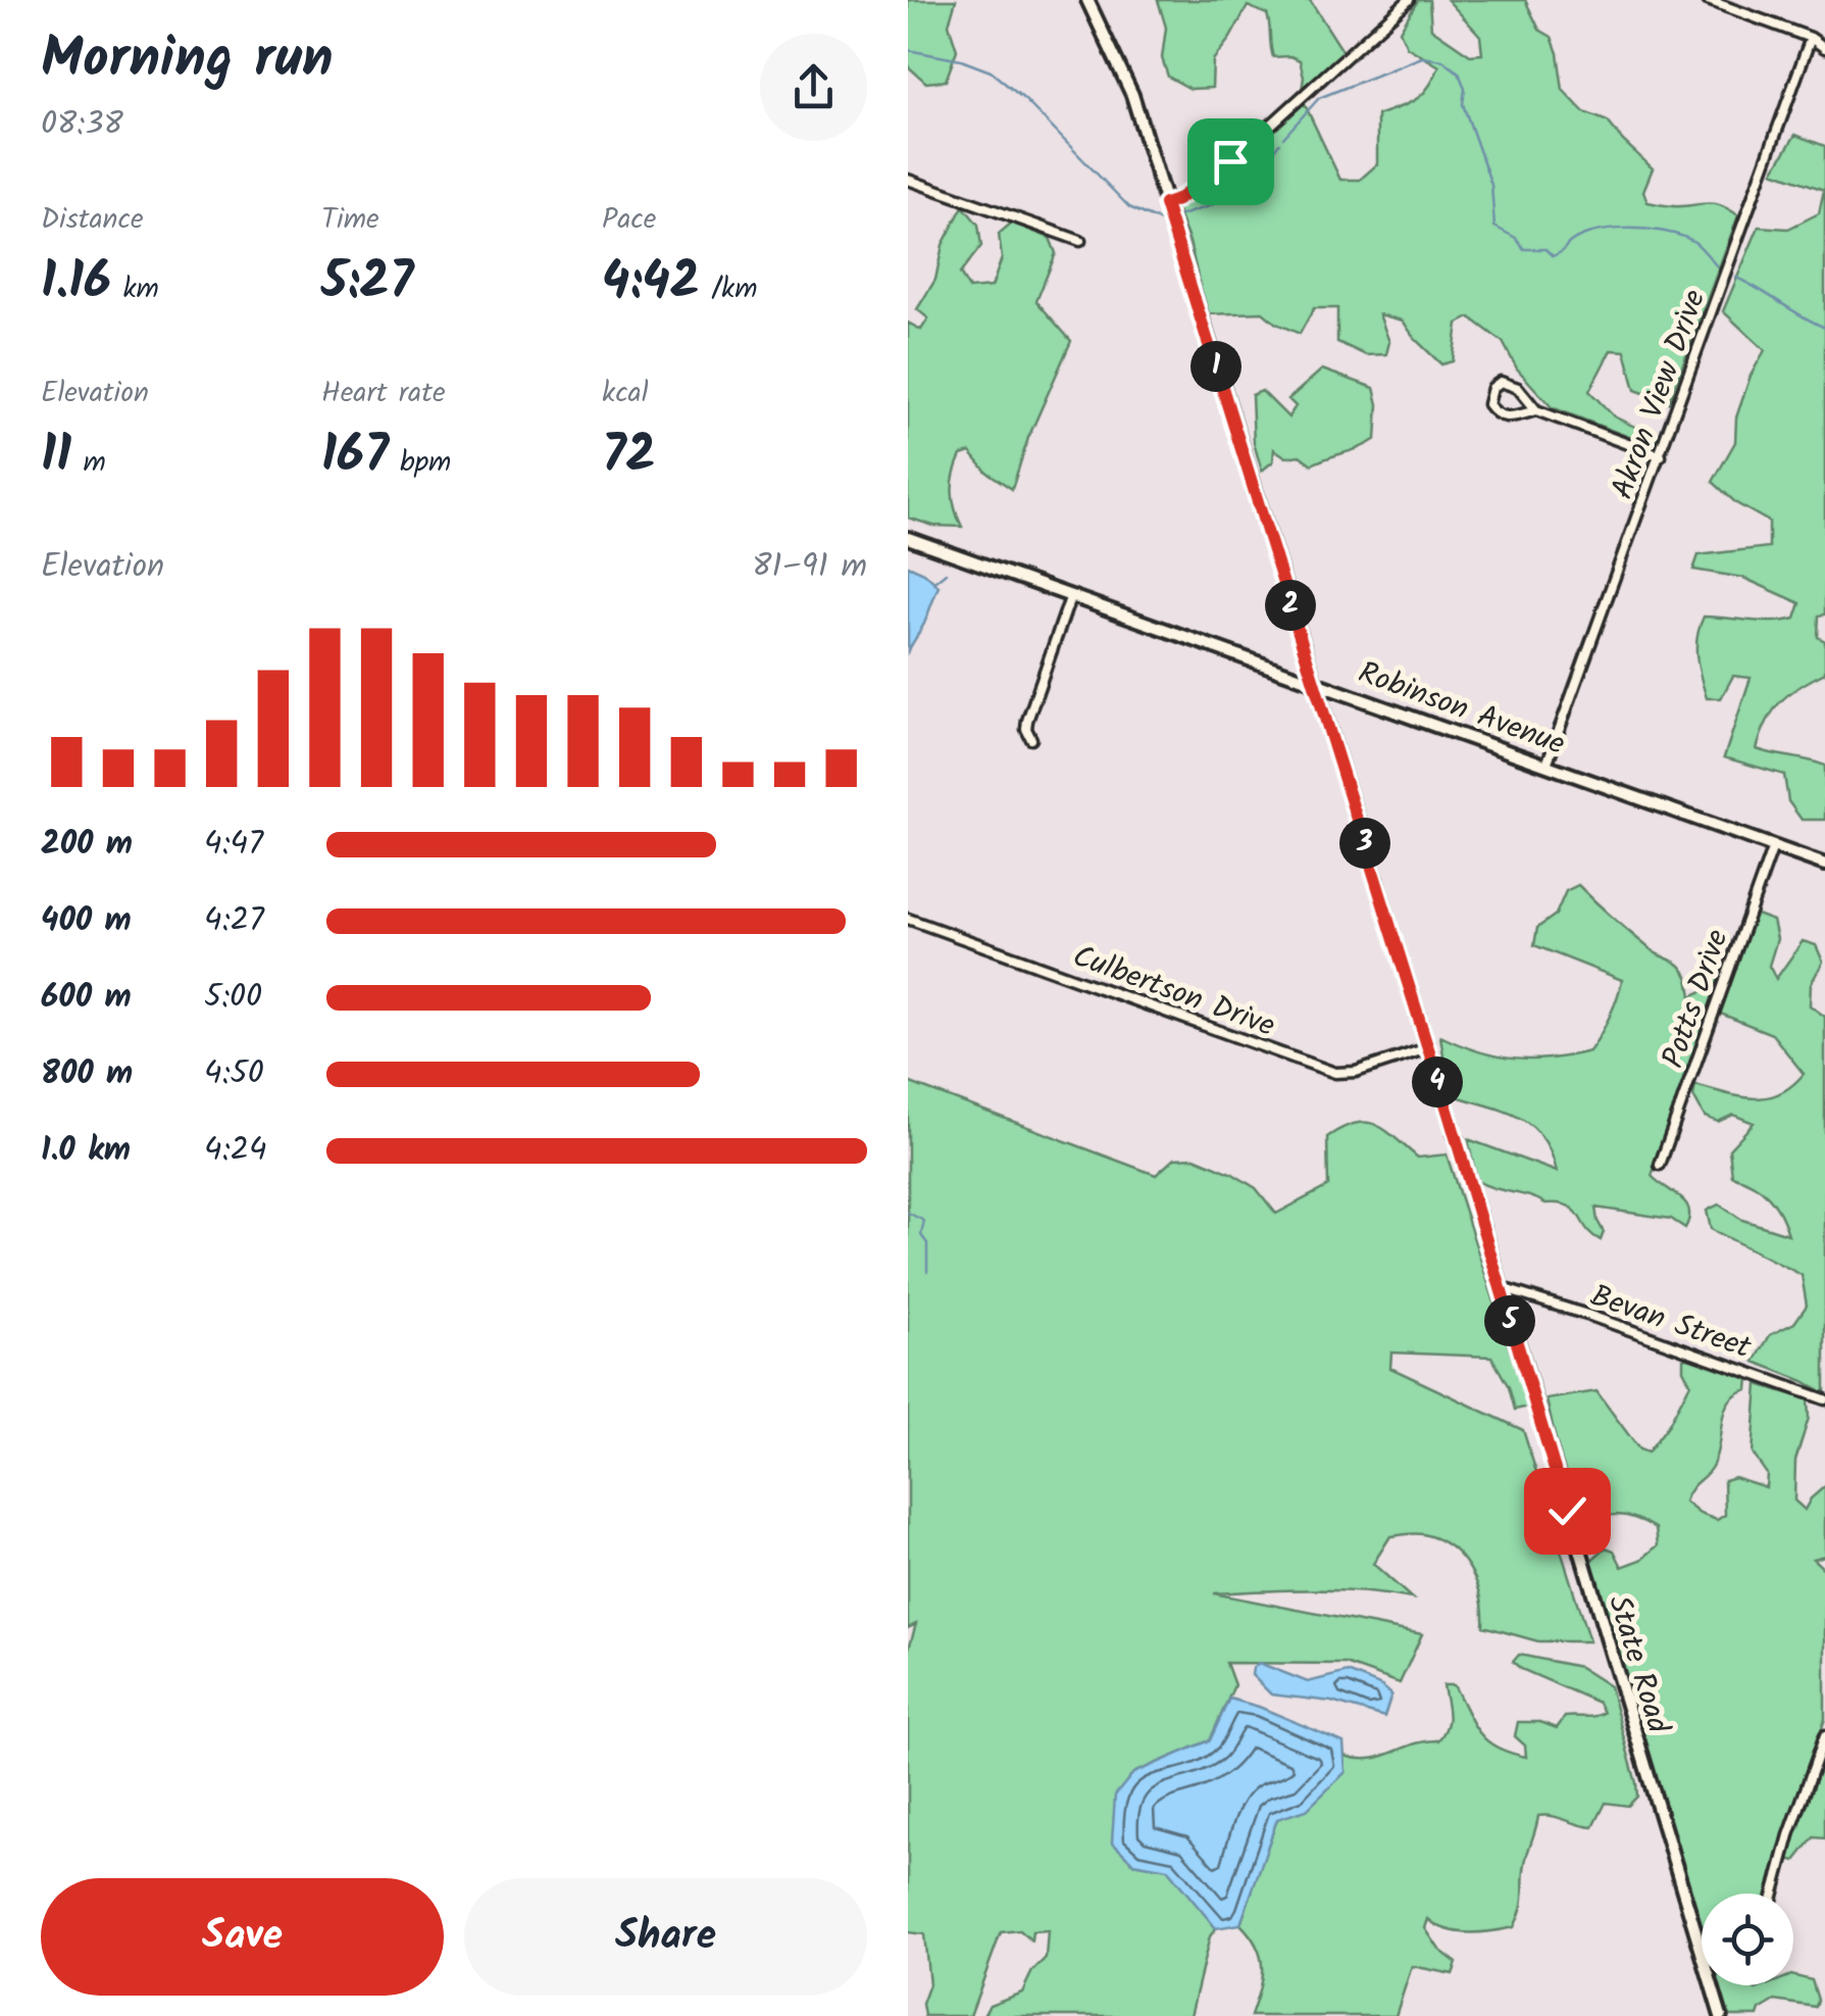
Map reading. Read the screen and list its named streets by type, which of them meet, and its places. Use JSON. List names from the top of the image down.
{
  "streets": {
    "street": [
      "Akron View Drive",
      "Robinson Avenue",
      "Culbertson Drive",
      "Potts Drive",
      "Bevan Street",
      "State Road"
    ]
  },
  "crossings": [
    ["Akron View Drive", "Robinson Avenue"],
    ["Robinson Avenue", "Potts Drive"],
    ["Robinson Avenue", "State Road"],
    ["Culbertson Drive", "State Road"],
    ["Bevan Street", "State Road"]
  ],
  "page": {
    "heading": ["Morning run", "08:38"],
    "stats": [
      ["Distance", "1.16 km"],
      ["Time", "5:27"],
      ["Pace", "4:42 /km"],
      ["Elevation", "11 m"],
      ["Heart rate", "167 bpm"],
      ["kcal", "72"]
    ],
    "pins": [
      "1",
      "2",
      "3",
      "4",
      "5"
    ],
    "chart": ["Elevation", "81–91 m"],
    "list": [
      {
        "name": "200 m",
        "note": "4:47"
      },
      {
        "name": "400 m",
        "note": "4:27"
      },
      {
        "name": "600 m",
        "note": "5:00"
      },
      {
        "name": "800 m",
        "note": "4:50"
      },
      {
        "name": "1.0 km",
        "note": "4:24"
      }
    ],
    "buttons": ["Save", "Share"]
  }
}
